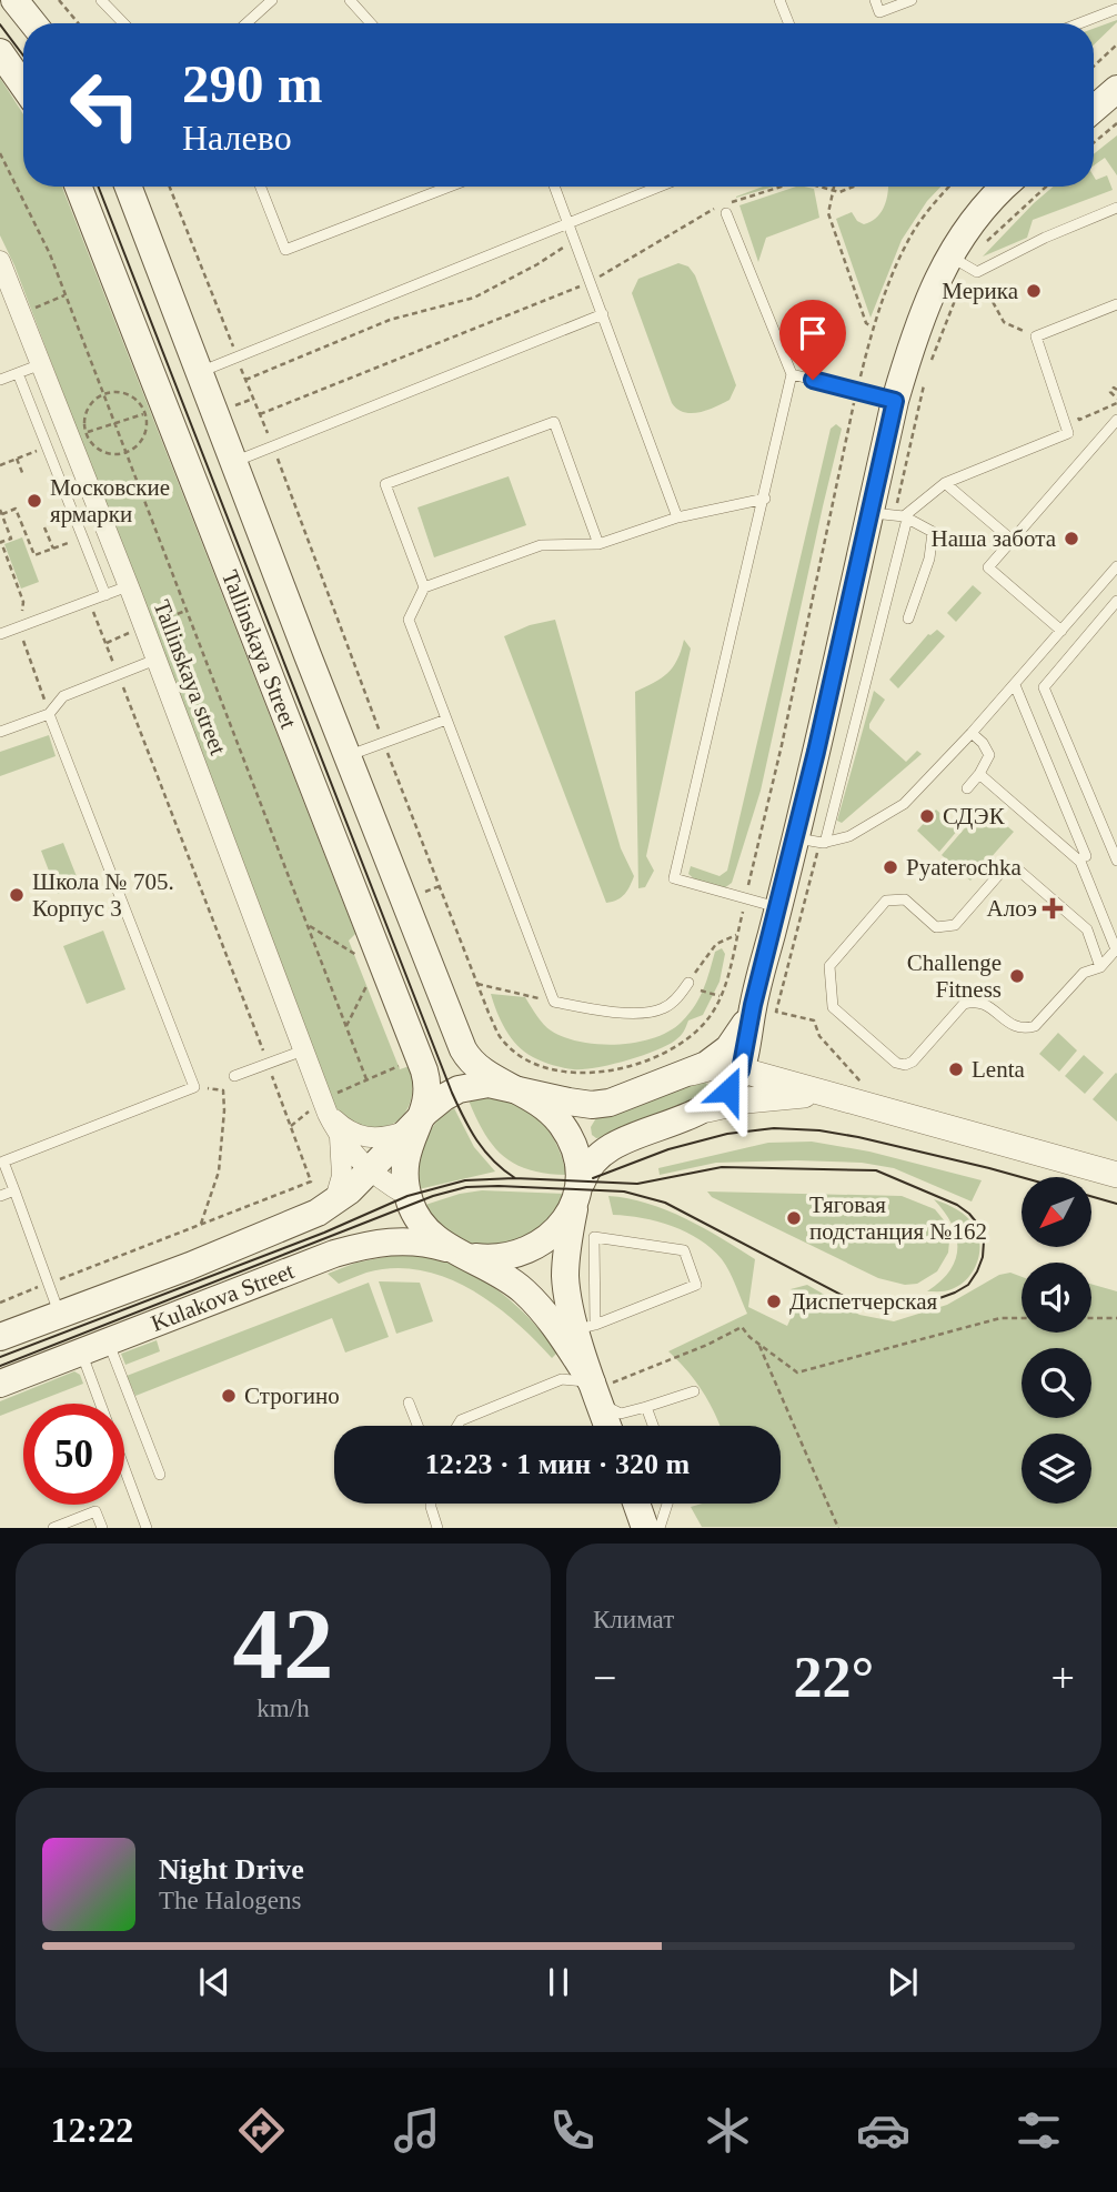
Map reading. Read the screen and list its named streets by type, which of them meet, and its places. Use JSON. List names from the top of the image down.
{
  "streets": {
    "main road": ["Tallinskaya Street", "Kulakova Street"],
    "street": ["Tallinskaya street"]
  },
  "crossings": [
    ["Tallinskaya Street", "Kulakova Street"]
  ],
  "places": {
    "other": [
      "Мерика",
      "Московские ярмарки",
      "Наша забота",
      "СДЭК",
      "Pyaterochka",
      "Школа № 705. Корпус 3",
      "Challenge Fitness",
      "Lenta",
      "Тяговая подстанция №162",
      "Диспетчерская",
      "Строгино"
    ],
    "health": ["Алоэ"]
  },
  "north": "bottom left",
  "page": {
    "turn": ["290 m", "Налево"],
    "limit": "50",
    "trip": "12:23 · 1 мин · 320 m",
    "tile": [
      ["42", "km/h"],
      "Климат"
    ],
    "heat": ["−", "22°", "+"],
    "song": ["Night Drive", "The Halogens"],
    "tabs": "12:22"
  }
}
